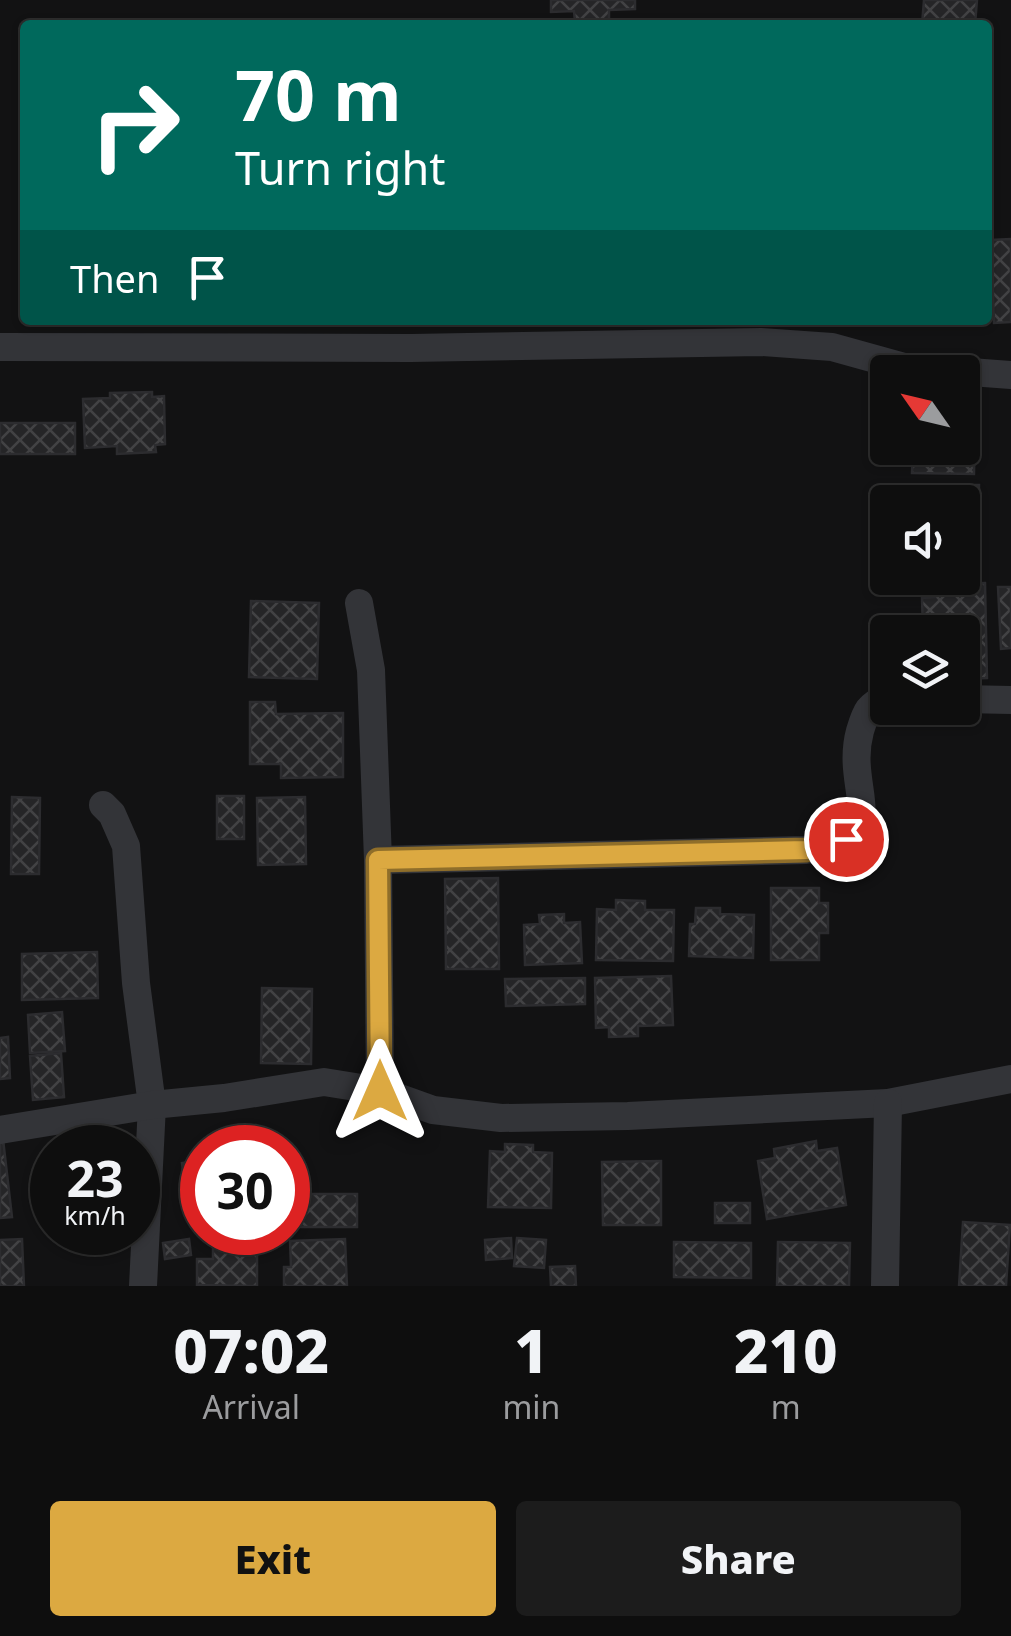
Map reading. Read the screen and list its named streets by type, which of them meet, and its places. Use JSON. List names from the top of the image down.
{
  "north": "top left",
  "page": {
    "turn": ["70 m", "Turn right"],
    "then": "Then",
    "speed": "23 km/h",
    "limit": "30",
    "eta": [
      "07:02",
      "Arrival",
      "1",
      "min",
      "210",
      "m"
    ],
    "buttons": ["Exit", "Share"]
  }
}
